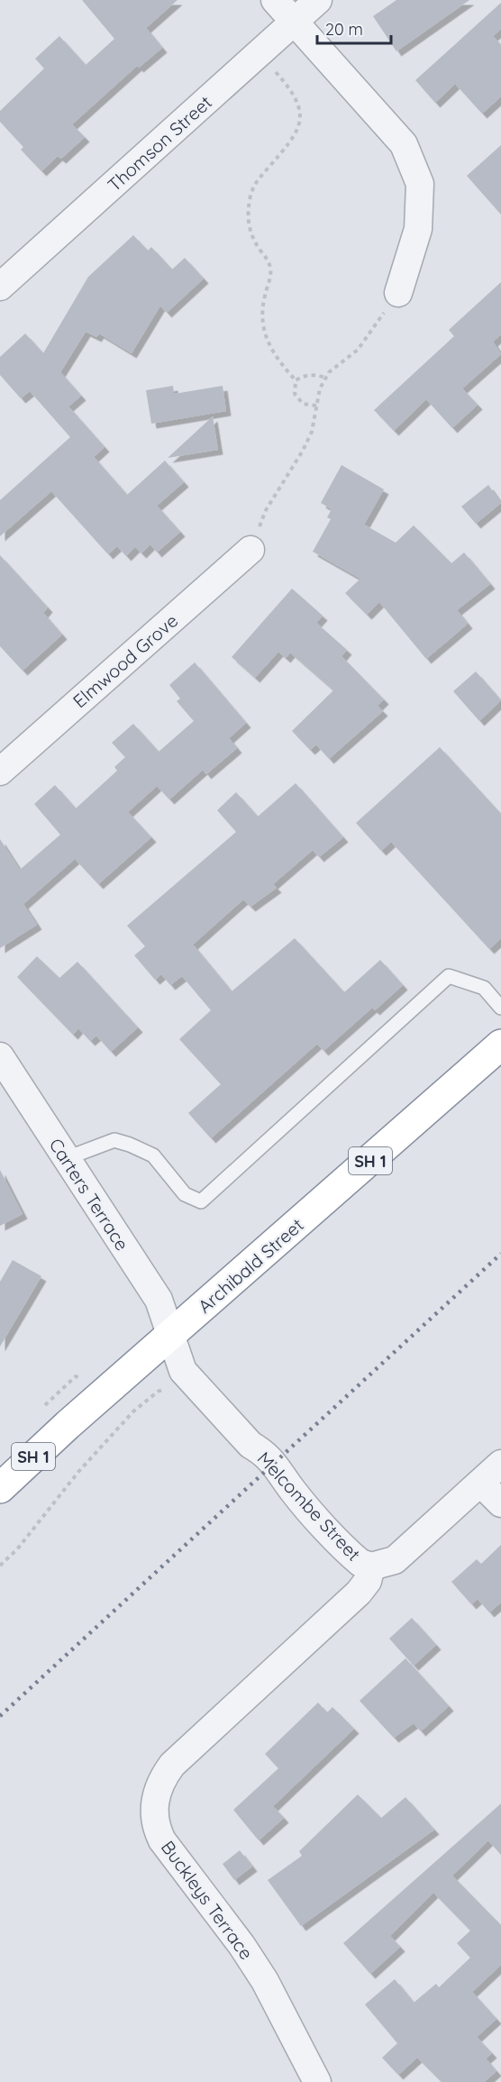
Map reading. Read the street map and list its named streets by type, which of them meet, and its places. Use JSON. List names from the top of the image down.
{
  "streets": {
    "highway": ["SH 1", "Archibald Street"],
    "street": [
      "Thomson Street",
      "Elmwood Grove",
      "Carters Terrace",
      "Melcombe Street",
      "Buckleys Terrace"
    ]
  },
  "crossings": [
    ["Carters Terrace", "Archibald Street"],
    ["Carters Terrace", "Melcombe Street"],
    ["Archibald Street", "Melcombe Street"],
    ["Melcombe Street", "Buckleys Terrace"]
  ],
  "scale_bar": "20 m"
}
